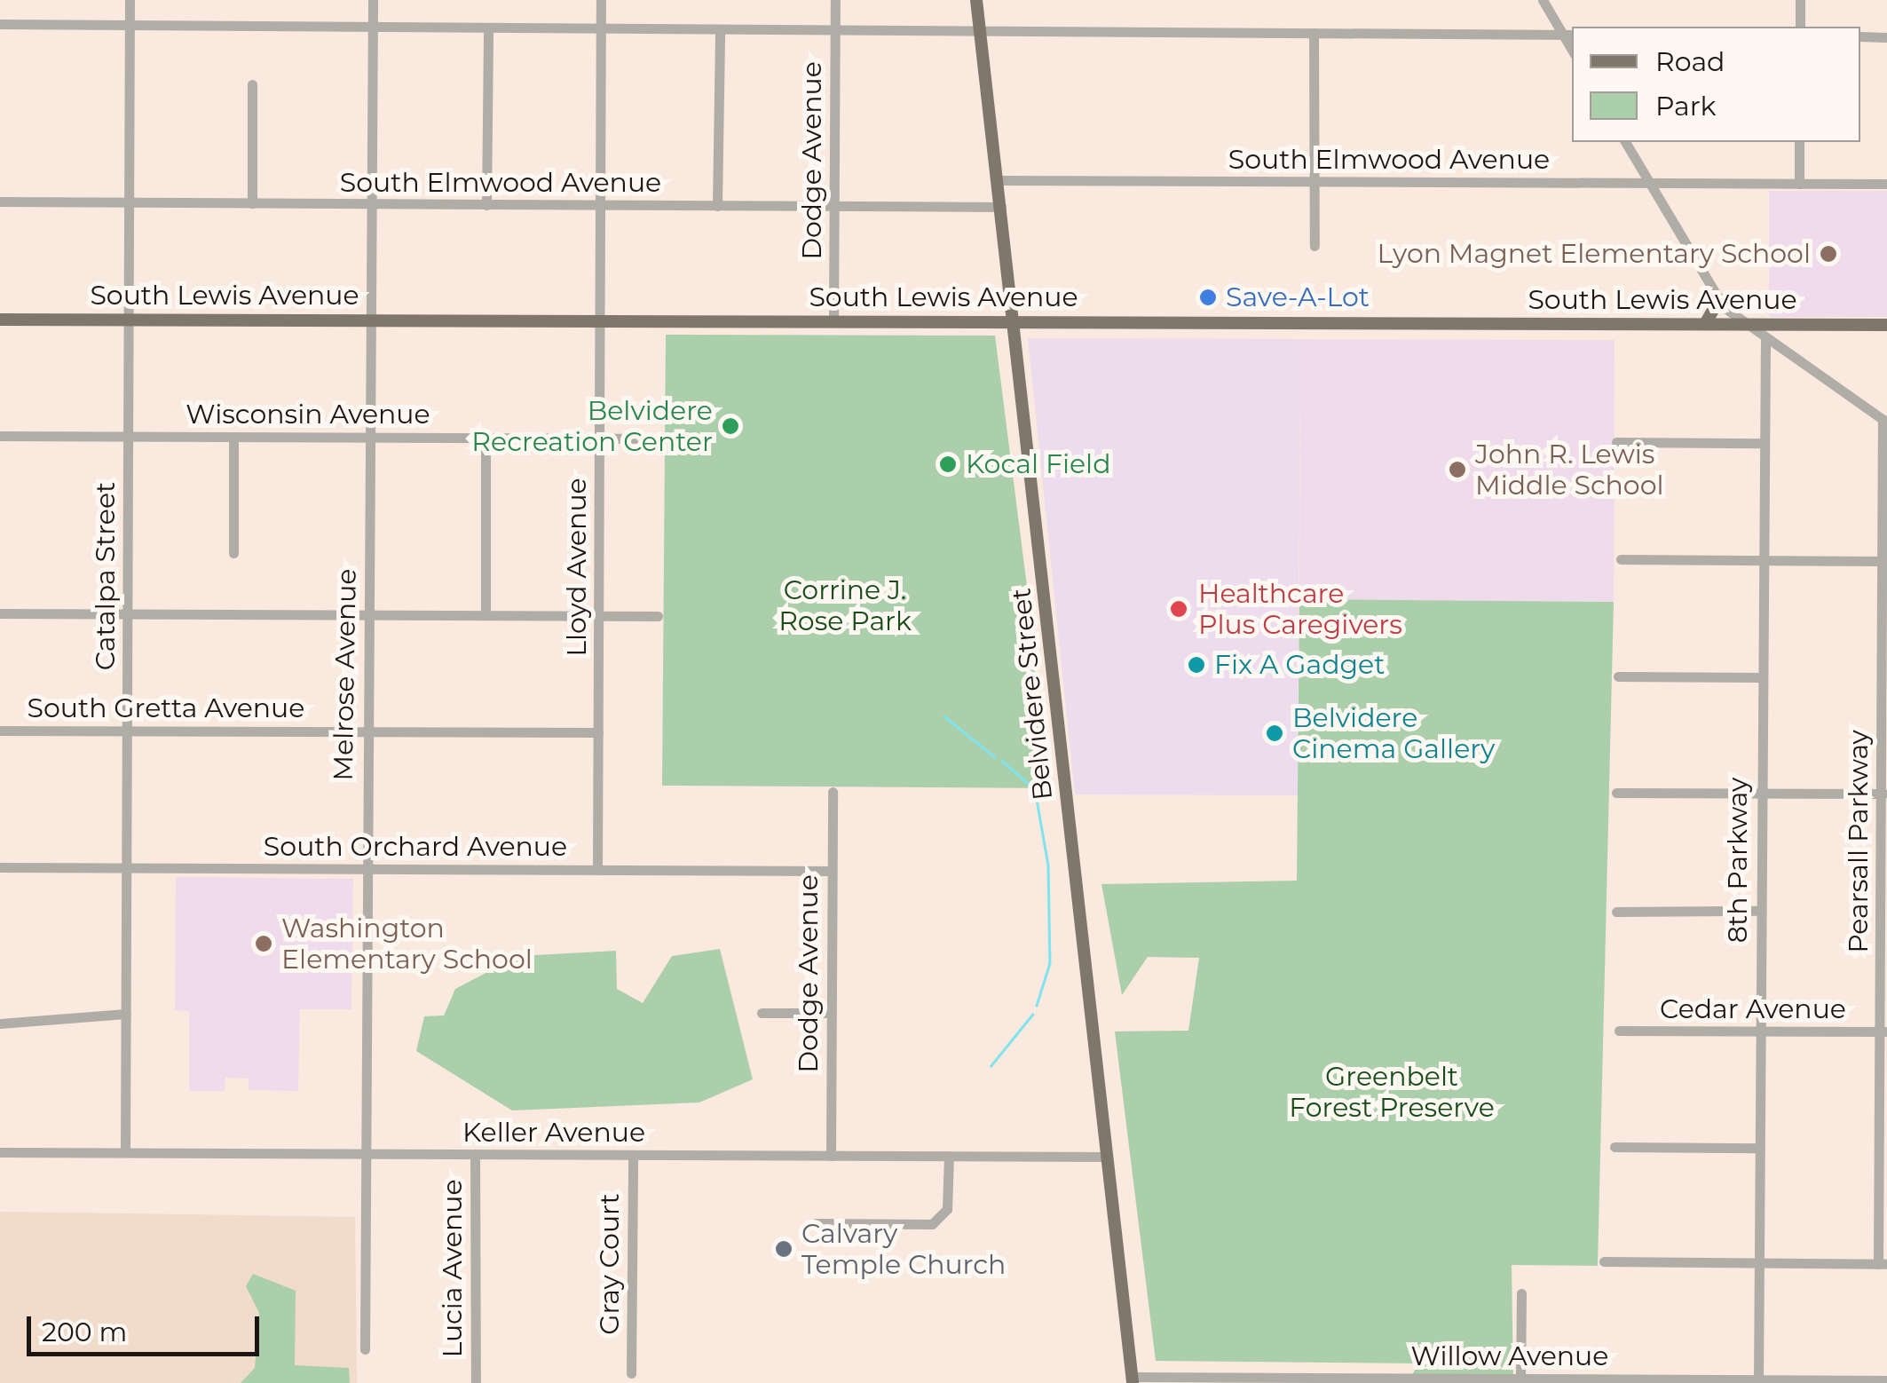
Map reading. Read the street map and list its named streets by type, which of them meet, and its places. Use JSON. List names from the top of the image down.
{
  "streets": {
    "main road": ["South Lewis Avenue", "Belvidere Street"],
    "street": [
      "South Elmwood Avenue",
      "Dodge Avenue",
      "Wisconsin Avenue",
      "Lloyd Avenue",
      "Catalpa Street",
      "Melrose Avenue",
      "South Gretta Avenue",
      "Pearsall Parkway",
      "South Orchard Avenue",
      "8th Parkway",
      "Cedar Avenue",
      "Keller Avenue",
      "Gray Court",
      "Lucia Avenue",
      "Willow Avenue"
    ]
  },
  "crossings": [
    ["South Elmwood Avenue", "Dodge Avenue"],
    ["South Elmwood Avenue", "Lloyd Avenue"],
    ["South Elmwood Avenue", "Catalpa Street"],
    ["South Elmwood Avenue", "Melrose Avenue"],
    ["South Elmwood Avenue", "Belvidere Street"],
    ["Dodge Avenue", "South Lewis Avenue"],
    ["Dodge Avenue", "South Orchard Avenue"],
    ["Dodge Avenue", "Keller Avenue"],
    ["South Lewis Avenue", "Lloyd Avenue"],
    ["South Lewis Avenue", "Catalpa Street"],
    ["South Lewis Avenue", "Melrose Avenue"],
    ["South Lewis Avenue", "Belvidere Street"],
    ["Wisconsin Avenue", "Lloyd Avenue"],
    ["Wisconsin Avenue", "Catalpa Street"],
    ["Wisconsin Avenue", "Melrose Avenue"],
    ["Lloyd Avenue", "South Gretta Avenue"],
    ["Lloyd Avenue", "South Orchard Avenue"],
    ["Catalpa Street", "South Gretta Avenue"],
    ["Catalpa Street", "South Orchard Avenue"],
    ["Catalpa Street", "Keller Avenue"],
    ["Melrose Avenue", "South Gretta Avenue"],
    ["Melrose Avenue", "South Orchard Avenue"],
    ["Melrose Avenue", "Keller Avenue"],
    ["Belvidere Street", "Keller Avenue"],
    ["Belvidere Street", "Willow Avenue"],
    ["Pearsall Parkway", "Cedar Avenue"],
    ["8th Parkway", "Cedar Avenue"],
    ["8th Parkway", "Willow Avenue"],
    ["Keller Avenue", "Gray Court"],
    ["Keller Avenue", "Lucia Avenue"]
  ],
  "parks": ["Corrine J. Rose Park", "Greenbelt Forest Preserve"],
  "places": [
    "Lyon Magnet Elementary School",
    "Save-A-Lot",
    "Belvidere Recreation Center",
    "Kocal Field",
    "John R. Lewis Middle School",
    "Healthcare Plus Caregivers",
    "Fix A Gadget",
    "Belvidere Cinema Gallery",
    "Washington Elementary School",
    "Calvary Temple Church"
  ],
  "legend": ["Road", "Park"],
  "scale_bar": "200 m"
}
